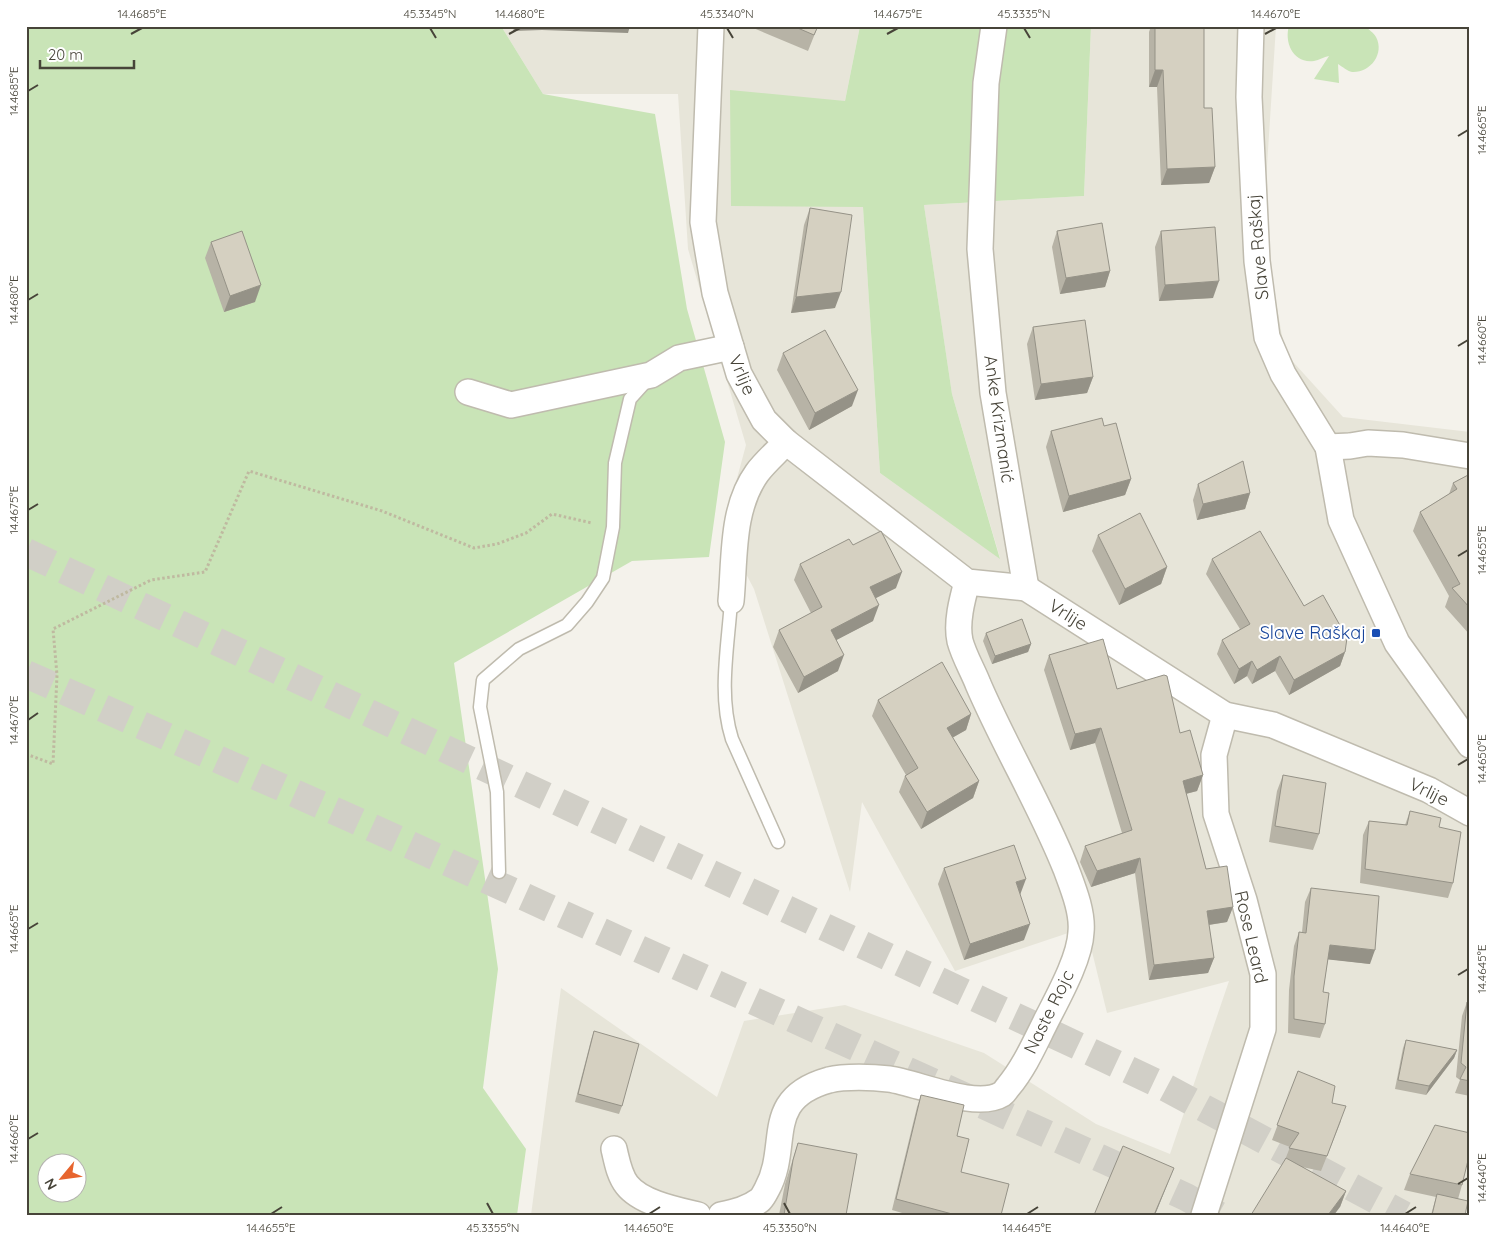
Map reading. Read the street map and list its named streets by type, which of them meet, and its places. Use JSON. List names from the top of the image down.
{
  "streets": {
    "street": [
      "Slave Raškaj",
      "Vrlije",
      "Anke Krizmanić",
      "Rose Leard",
      "Naste Rojc"
    ]
  },
  "crossings": [
    ["Vrlije", "Anke Krizmanić"],
    ["Vrlije", "Rose Leard"],
    ["Vrlije", "Naste Rojc"]
  ],
  "places": {
    "transit": ["Slave Raškaj"]
  },
  "scale_bar": "20 m",
  "north": "bottom left",
  "coordinates": [
    "14.4685°E",
    "45.3345°N",
    "14.4680°E",
    "45.3340°N",
    "14.4675°E",
    "45.3335°N",
    "14.4670°E",
    "14.4665°E",
    "14.4660°E",
    "14.4655°E",
    "14.4650°E",
    "14.4645°E",
    "14.4640°E",
    "45.3355°N",
    "45.3350°N"
  ]
}
